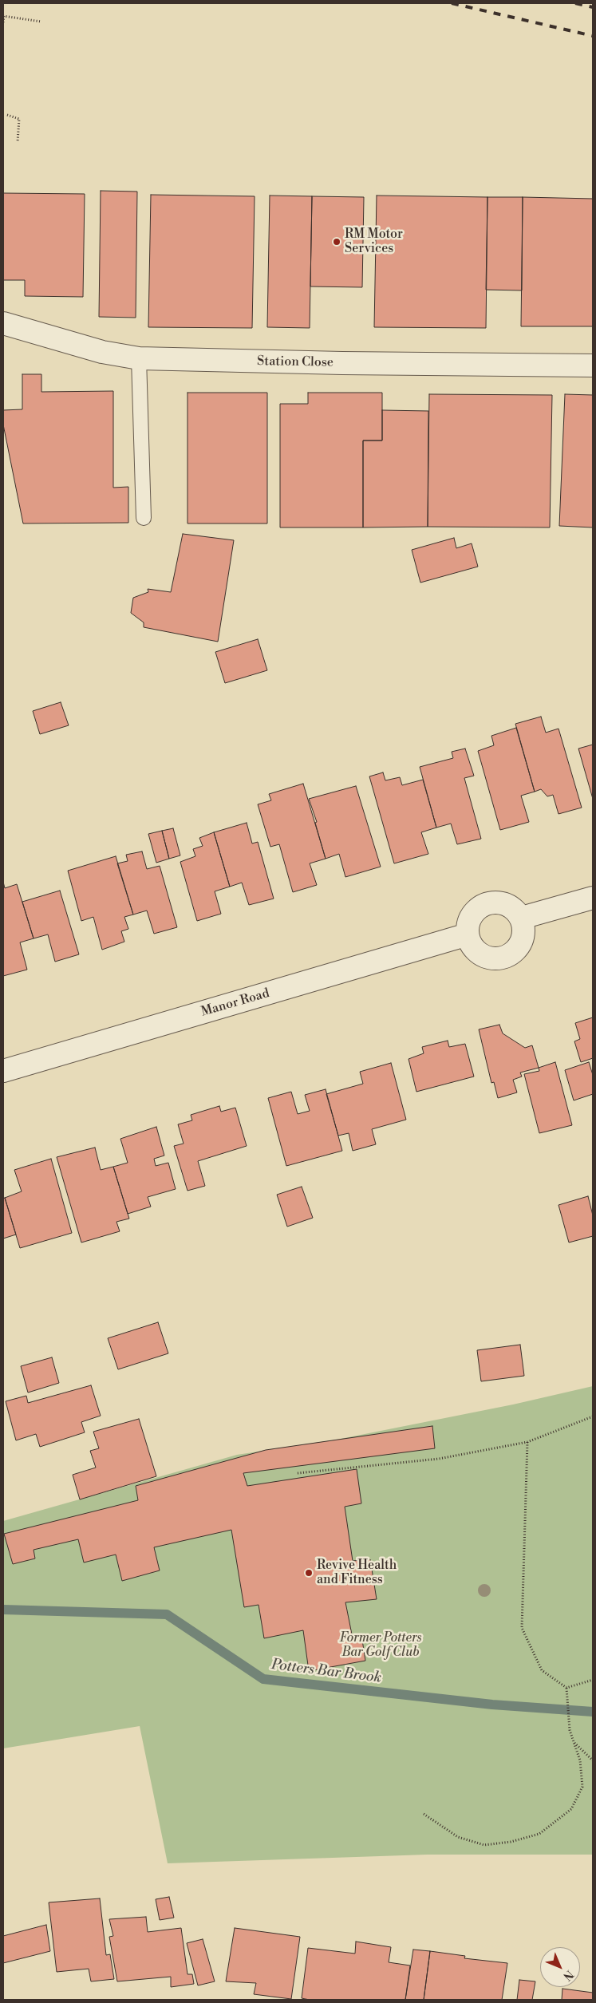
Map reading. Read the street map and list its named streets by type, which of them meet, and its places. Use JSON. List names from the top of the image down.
{
  "streets": {
    "street": ["Station Close", "Manor Road"]
  },
  "water": ["Potters Bar Brook"],
  "parks": ["Former Potters Bar Golf Club"],
  "places": ["RM Motor Services", "Revive Health and Fitness"],
  "north": "bottom right"
}
